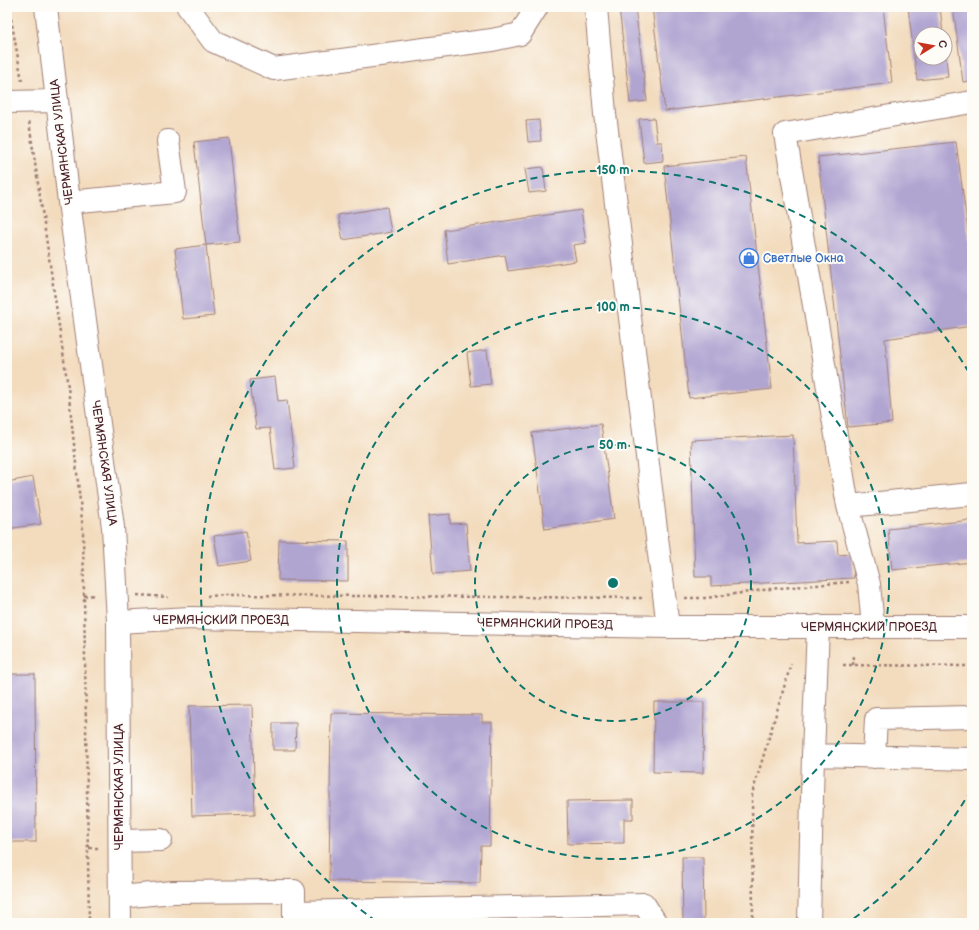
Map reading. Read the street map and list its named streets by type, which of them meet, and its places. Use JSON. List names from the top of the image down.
{
  "streets": {
    "street": ["ЧЕРМЯНСКАЯ УЛИЦА", "ЧЕРМЯНСКИЙ ПРОЕЗД"]
  },
  "crossings": [
    ["ЧЕРМЯНСКАЯ УЛИЦА", "ЧЕРМЯНСКИЙ ПРОЕЗД"]
  ],
  "places": {
    "shop": ["Светлые Окна"]
  },
  "north": "right",
  "rings": ["150 m", "100 m", "50 m"]
}
